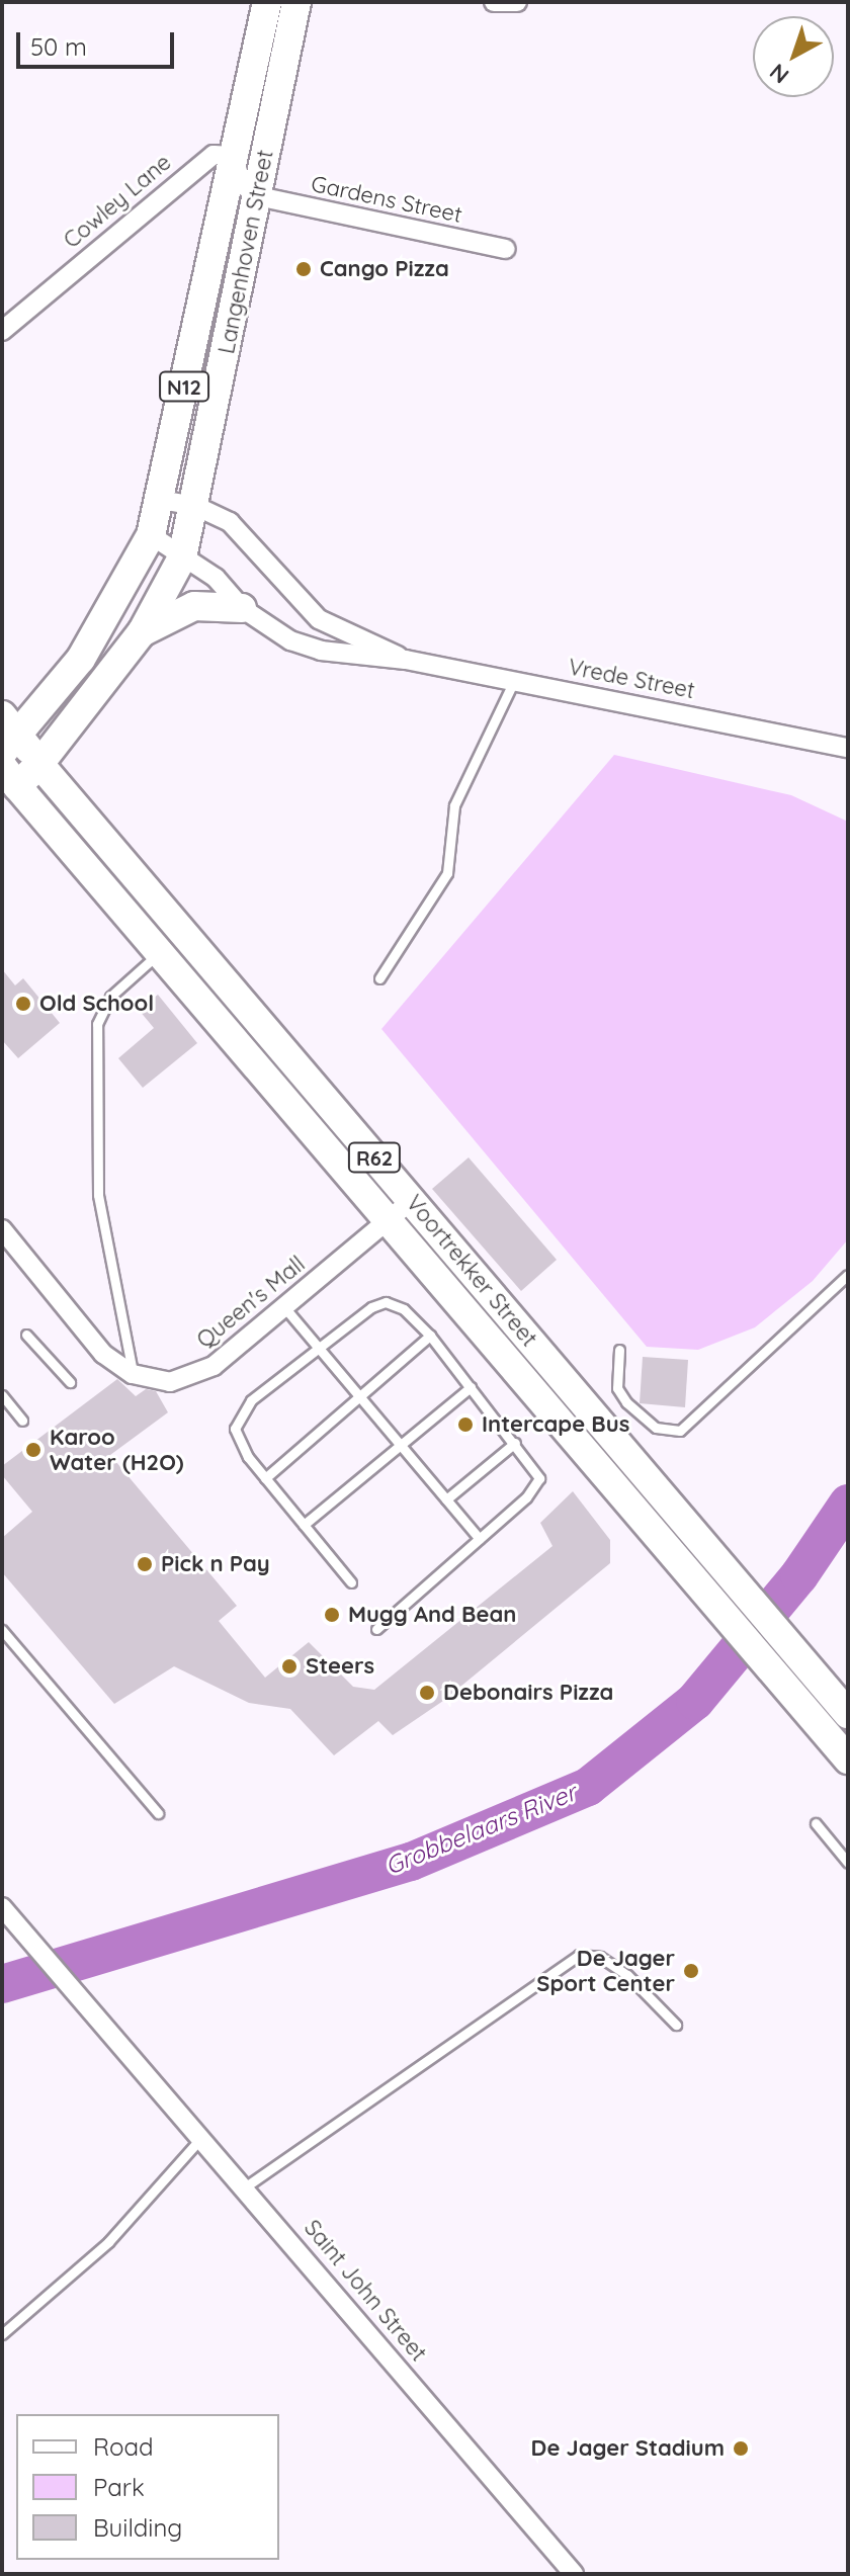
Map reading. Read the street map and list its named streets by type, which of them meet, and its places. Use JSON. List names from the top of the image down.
{
  "streets": {
    "main road": [
      "Langenhoven Street",
      "N12",
      "R62",
      "Voortrekker Street"
    ],
    "street": [
      "Gardens Street",
      "Cowley Lane",
      "Vrede Street",
      "Queen's Mall",
      "Saint John Street"
    ]
  },
  "crossings": [
    ["Gardens Street", "Langenhoven Street"],
    ["Cowley Lane", "Langenhoven Street"],
    ["Langenhoven Street", "Vrede Street"],
    ["Langenhoven Street", "Voortrekker Street"],
    ["Voortrekker Street", "Queen's Mall"]
  ],
  "water": ["Grobbelaars River"],
  "places": [
    "Cango Pizza",
    "Old School",
    "Intercape Bus",
    "Karoo Water (H2O)",
    "Pick n Pay",
    "Mugg And Bean",
    "Steers",
    "Debonairs Pizza",
    "De Jager Sport Center",
    "De Jager Stadium"
  ],
  "legend": ["Road", "Park", "Building"],
  "scale_bar": "50 m",
  "north": "bottom left"
}
